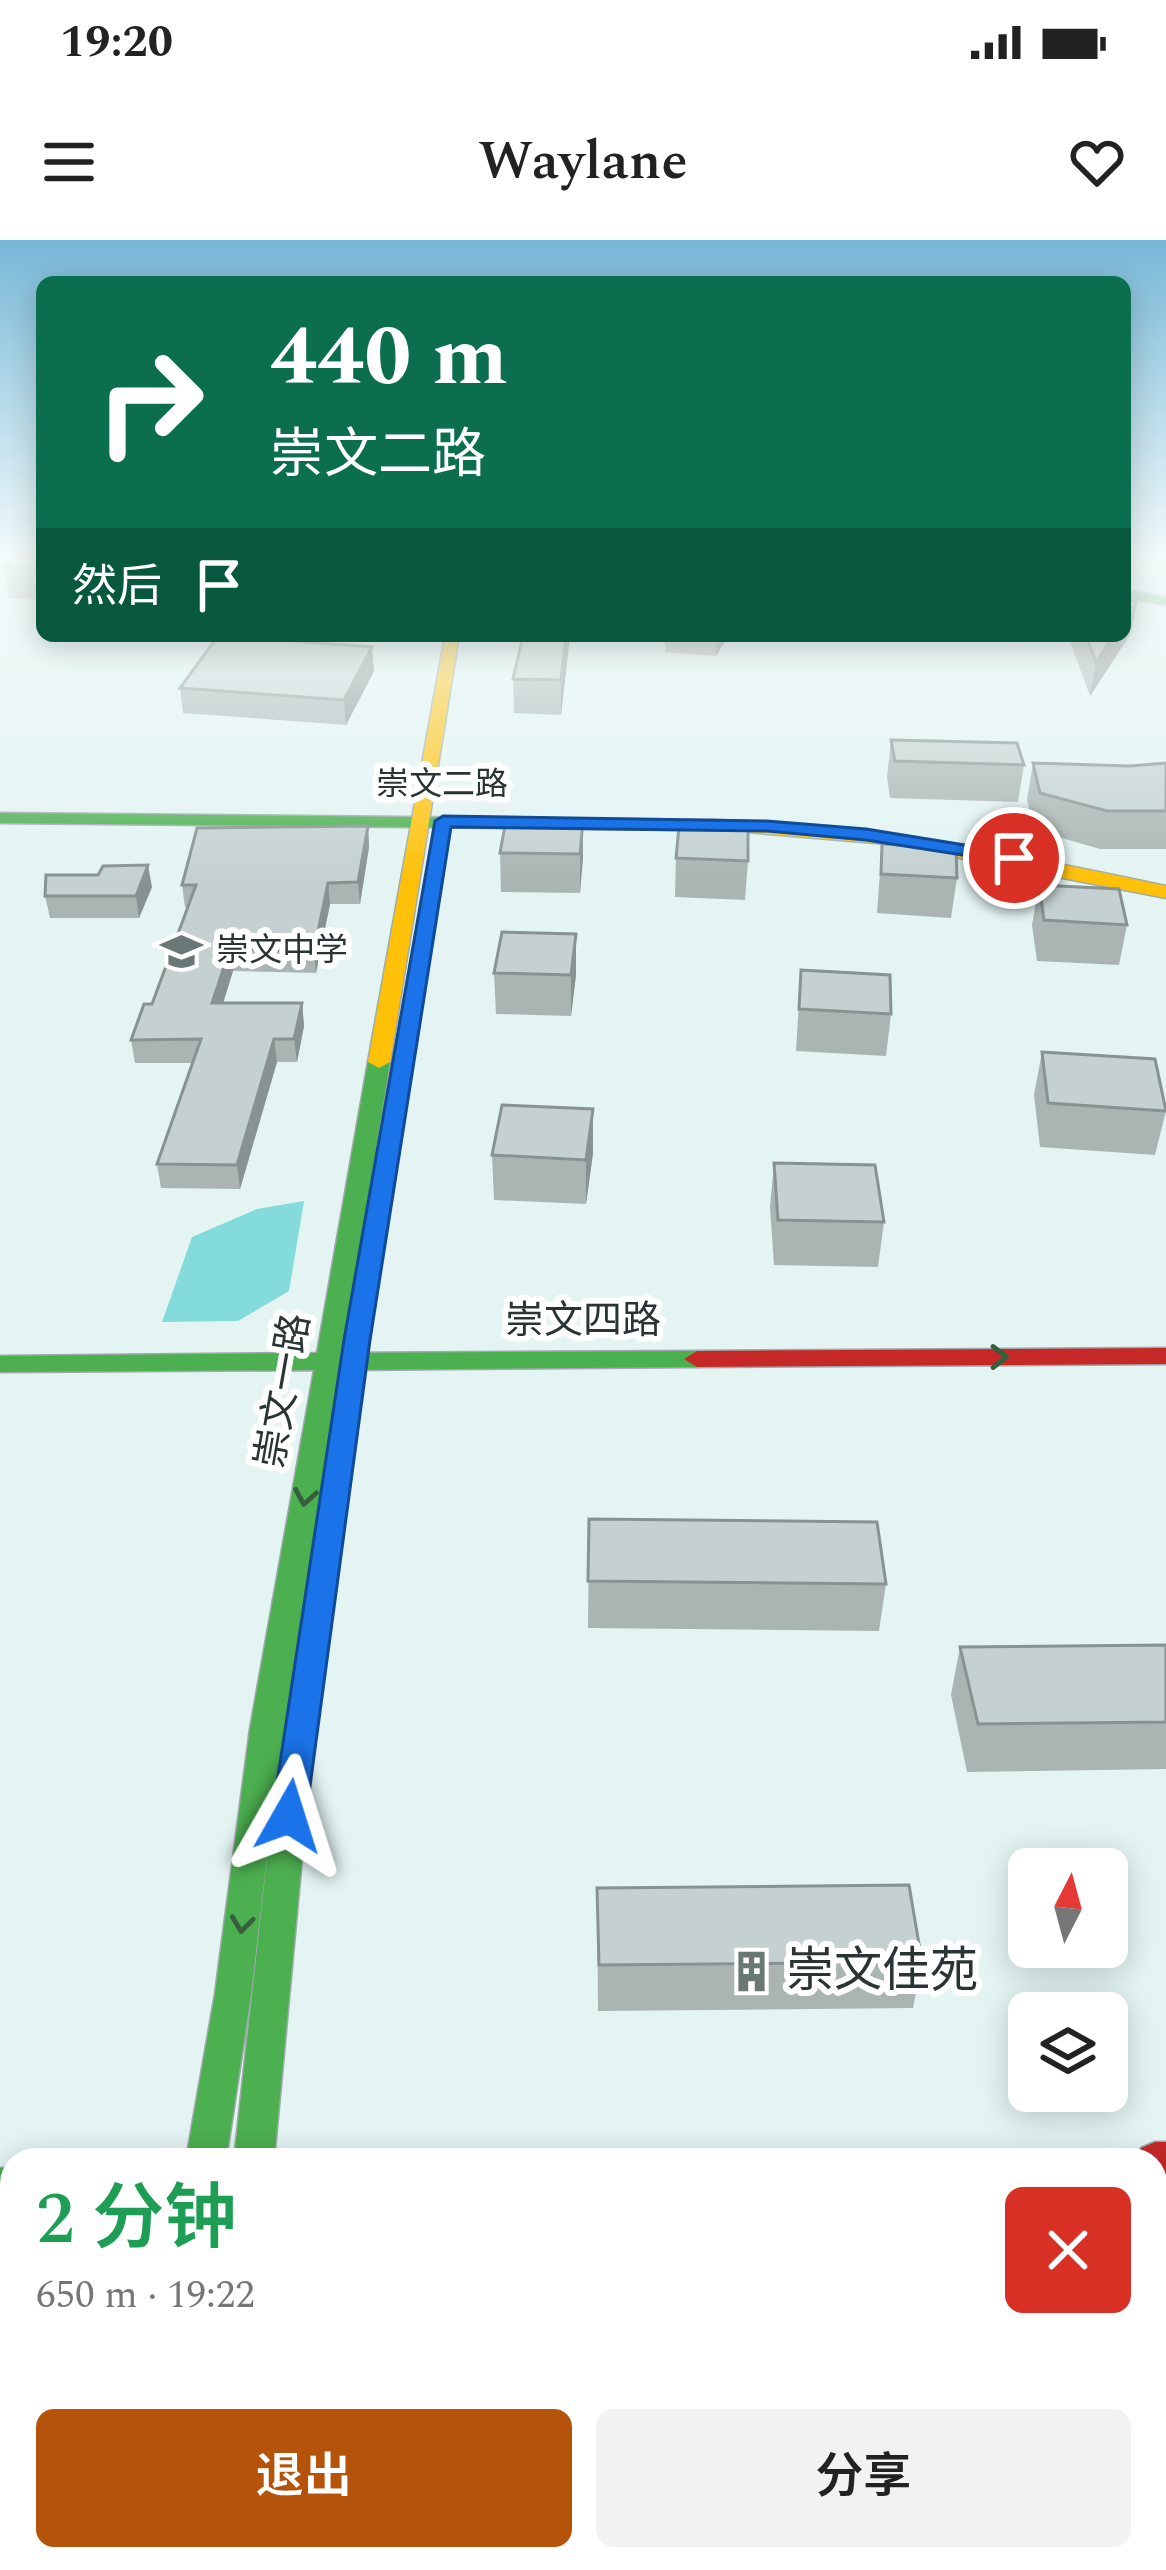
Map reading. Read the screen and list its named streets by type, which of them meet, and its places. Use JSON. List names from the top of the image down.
{
  "streets": {
    "street": ["崇文二路", "崇文四路", "崇文一路"]
  },
  "crossings": [
    ["崇文二路", "崇文一路"],
    ["崇文四路", "崇文一路"]
  ],
  "places": {
    "school or university": ["崇文中学"],
    "building": ["崇文佳苑"]
  },
  "north": "top",
  "page": {
    "status": "19:20",
    "header": "Waylane",
    "turn": ["440 m", "崇文二路"],
    "then": "然后",
    "heading": ["2 分钟", "650 m · 19:22"],
    "buttons": ["退出", "分享"]
  }
}
